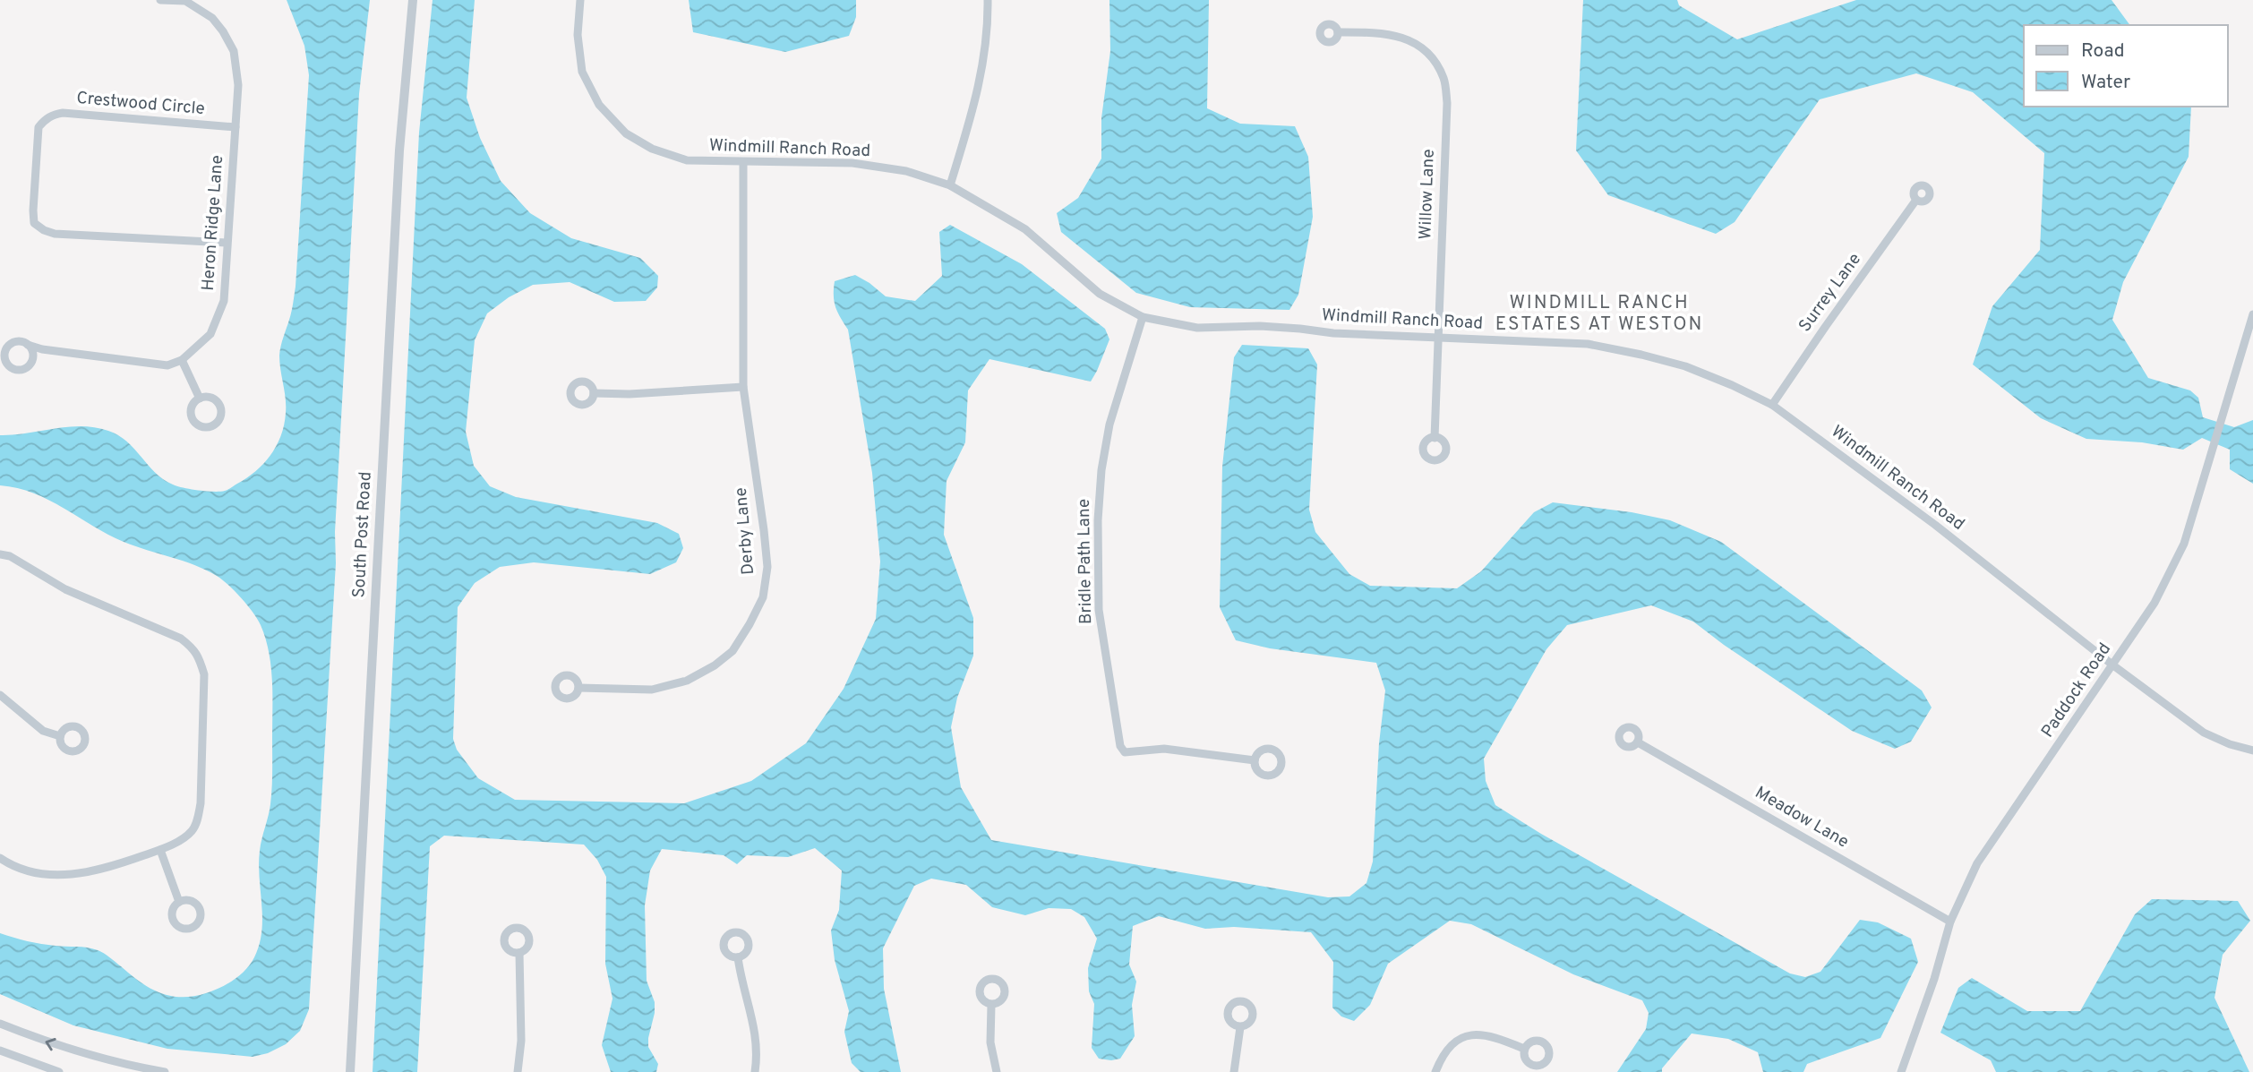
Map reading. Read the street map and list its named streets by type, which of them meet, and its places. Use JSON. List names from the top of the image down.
{
  "streets": {
    "street": [
      "Crestwood Circle",
      "Windmill Ranch Road",
      "Willow Lane",
      "Heron Ridge Lane",
      "Surrey Lane",
      "Derby Lane",
      "South Post Road",
      "Bridle Path Lane",
      "Paddock Road",
      "Meadow Lane"
    ]
  },
  "crossings": [
    ["Crestwood Circle", "Heron Ridge Lane"],
    ["Windmill Ranch Road", "Willow Lane"],
    ["Windmill Ranch Road", "Surrey Lane"],
    ["Windmill Ranch Road", "Derby Lane"],
    ["Windmill Ranch Road", "Bridle Path Lane"],
    ["Windmill Ranch Road", "Paddock Road"],
    ["Paddock Road", "Meadow Lane"]
  ],
  "districts": ["WINDMILL RANCH ESTATES AT WESTON"],
  "legend": ["Road", "Water"]
}
